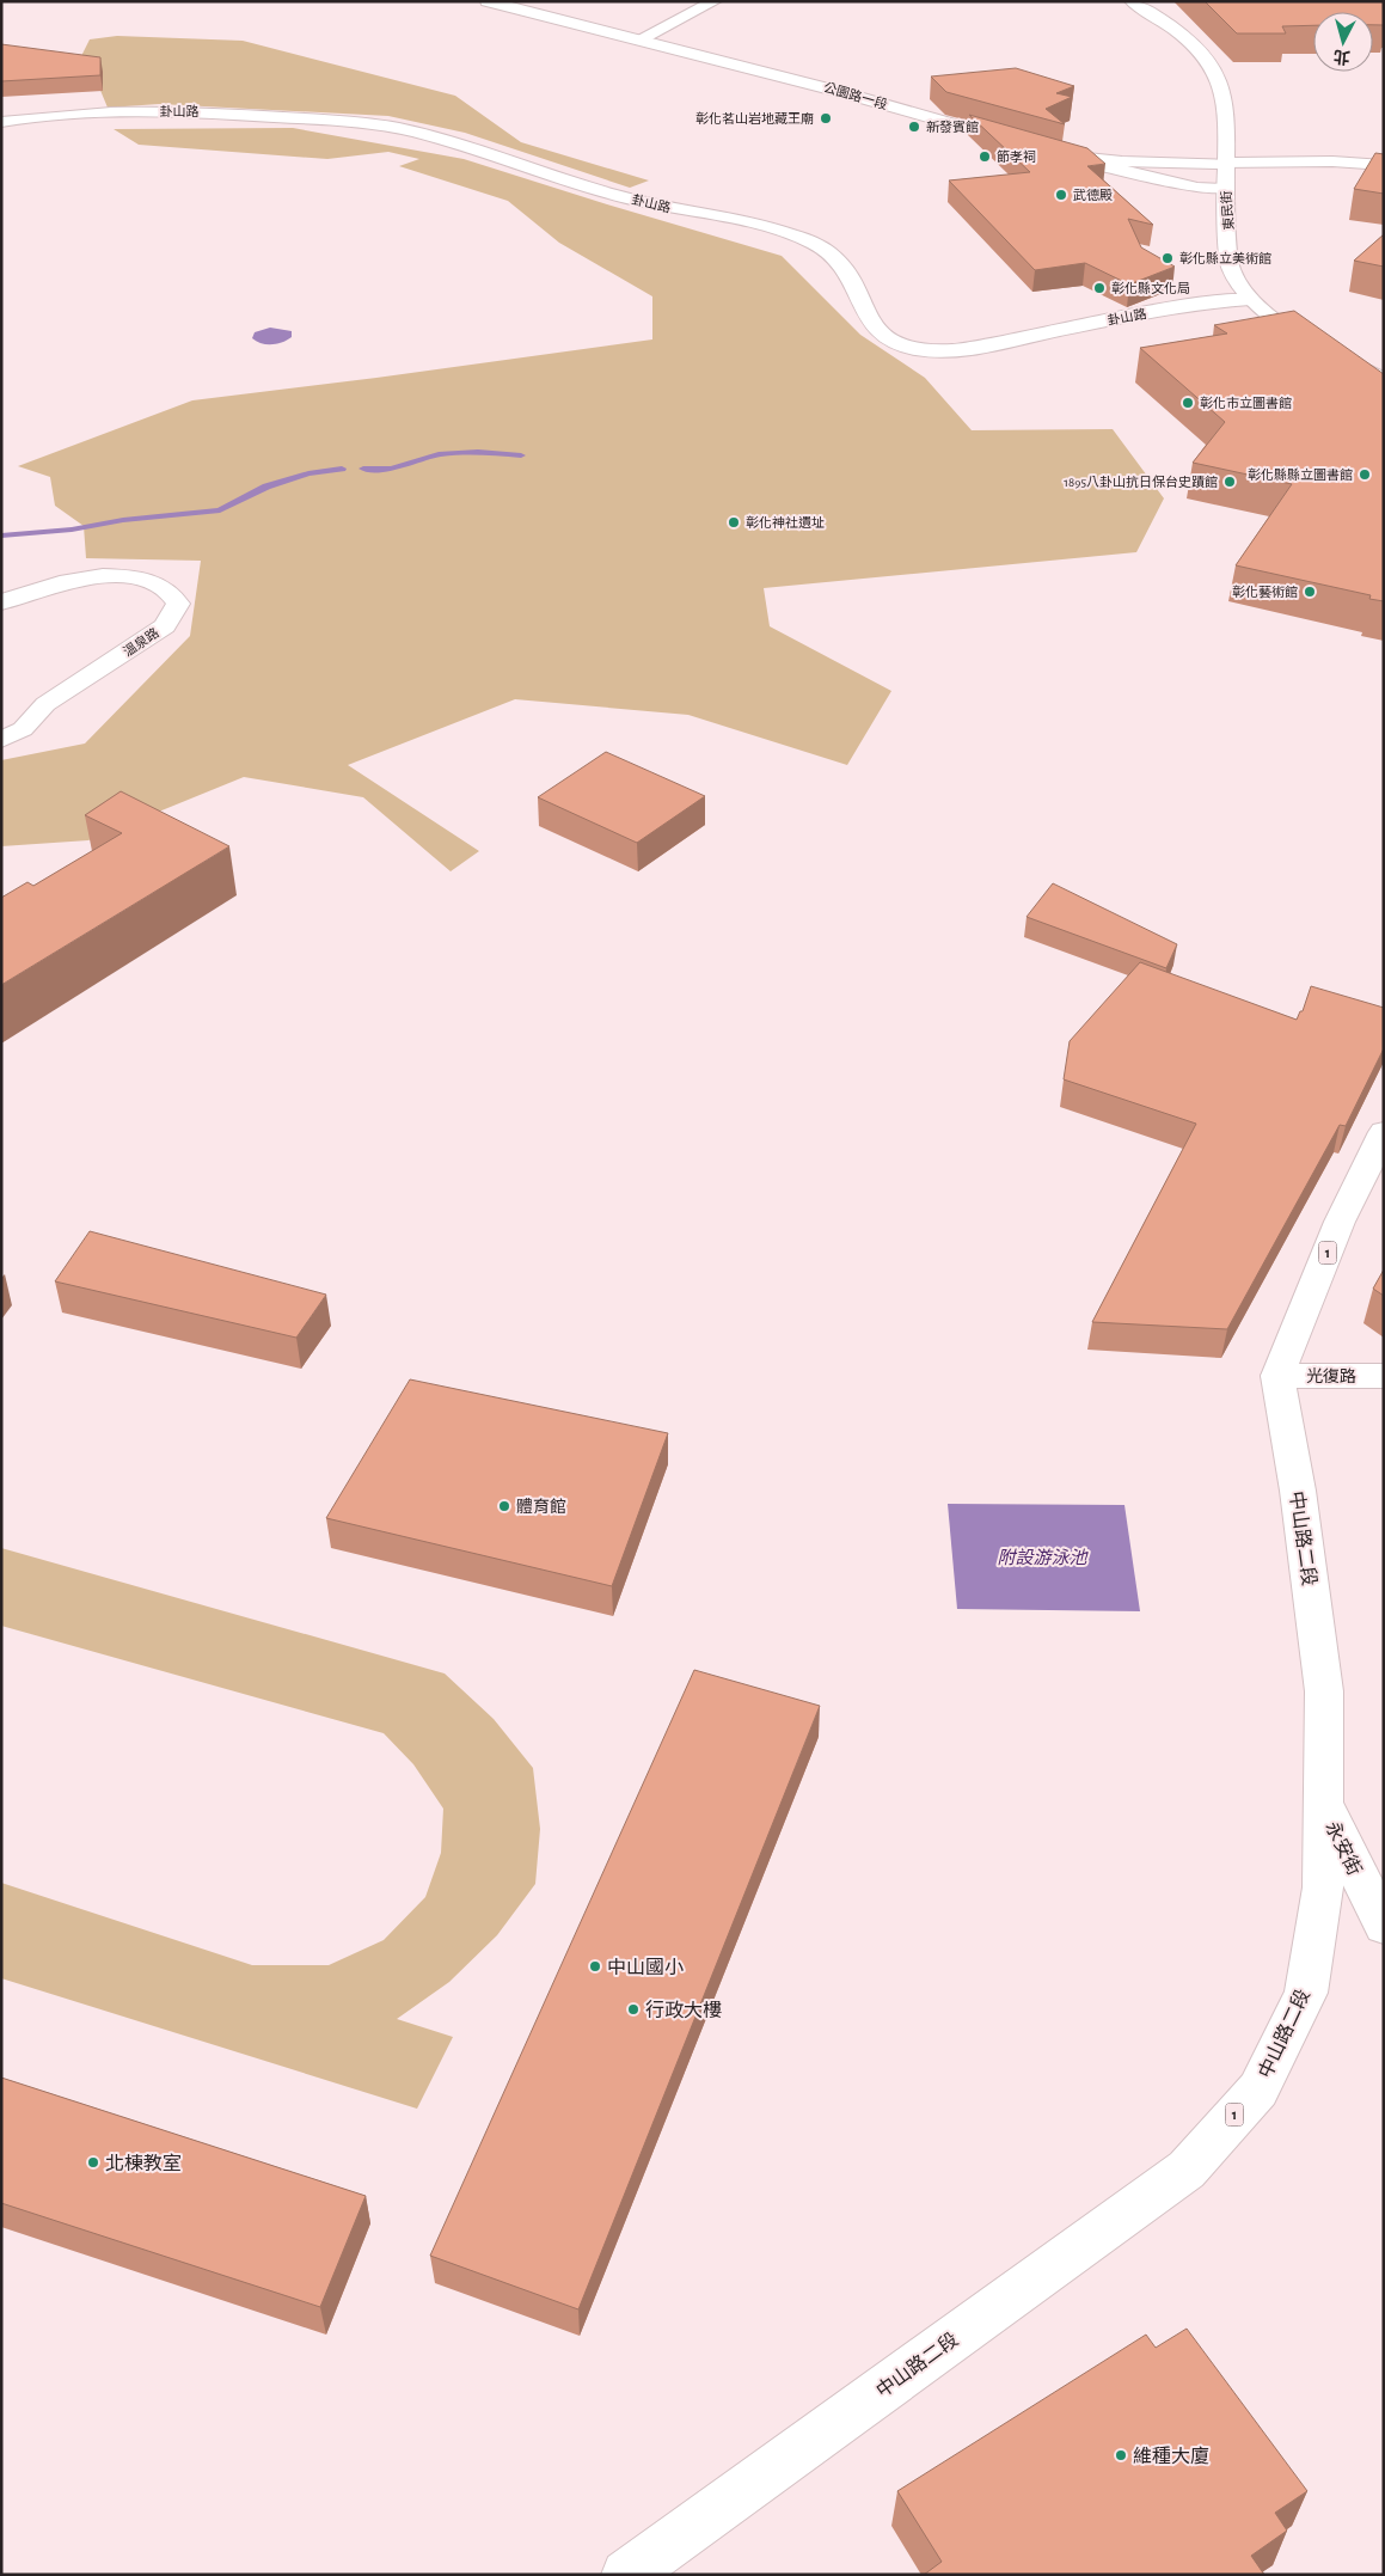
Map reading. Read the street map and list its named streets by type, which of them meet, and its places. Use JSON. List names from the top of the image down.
{
  "streets": {
    "street": [
      "公園路一段",
      "卦山路",
      "東民街",
      "溫泉路",
      "1",
      "光復路",
      "中山路二段",
      "永安街"
    ]
  },
  "crossings": [
    ["公園路一段", "東民街"],
    ["卦山路", "東民街"],
    ["1", "光復路"],
    ["1", "中山路二段"],
    ["光復路", "中山路二段"],
    ["中山路二段", "永安街"]
  ],
  "water": ["附設游泳池"],
  "places": [
    "彰化茗山岩地藏王廟",
    "新發賓館",
    "節孝祠",
    "武德殿",
    "彰化縣立美術館",
    "彰化縣文化局",
    "彰化市立圖書館",
    "彰化縣縣立圖書館",
    "1895八卦山抗日保台史蹟館",
    "彰化神社遺址",
    "彰化藝術館",
    "體育館",
    "中山國小",
    "行政大樓",
    "北棟教室",
    "維種大廈"
  ],
  "north": "bottom"
}
